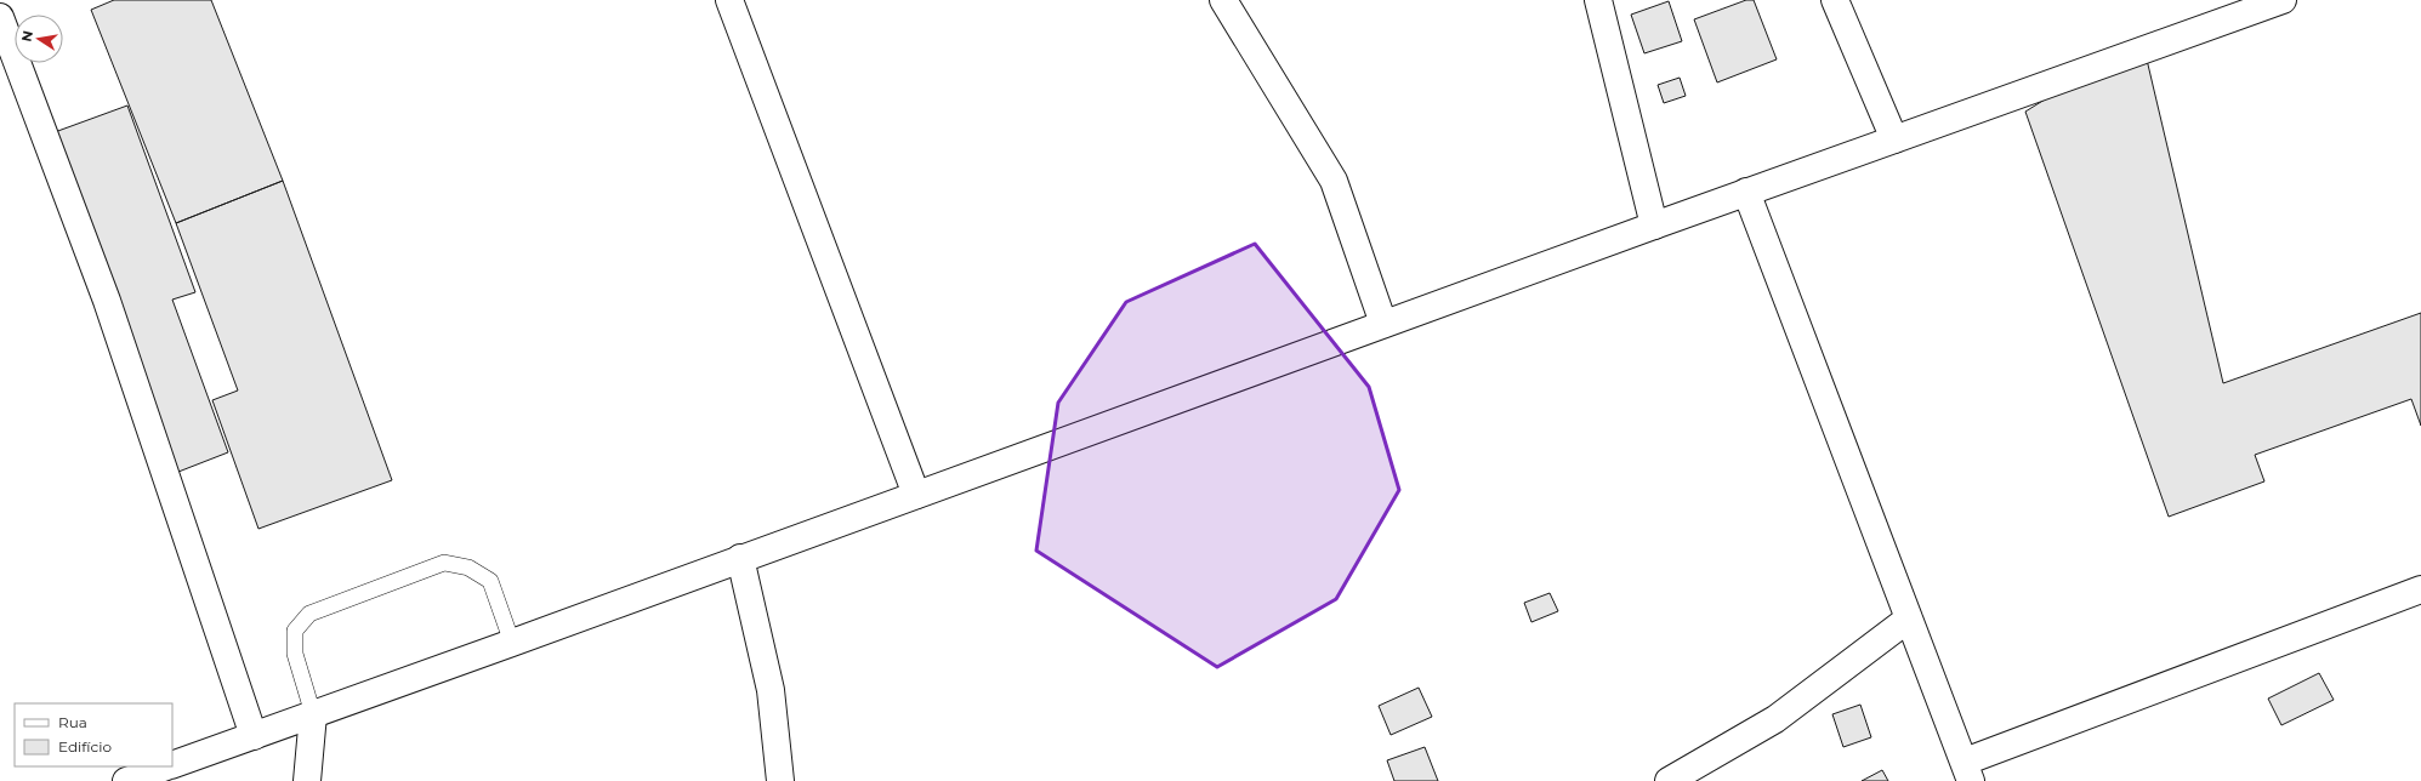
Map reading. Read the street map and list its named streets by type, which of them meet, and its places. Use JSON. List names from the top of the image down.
{
  "legend": ["Rua", "Edifício"],
  "north": "left"
}
